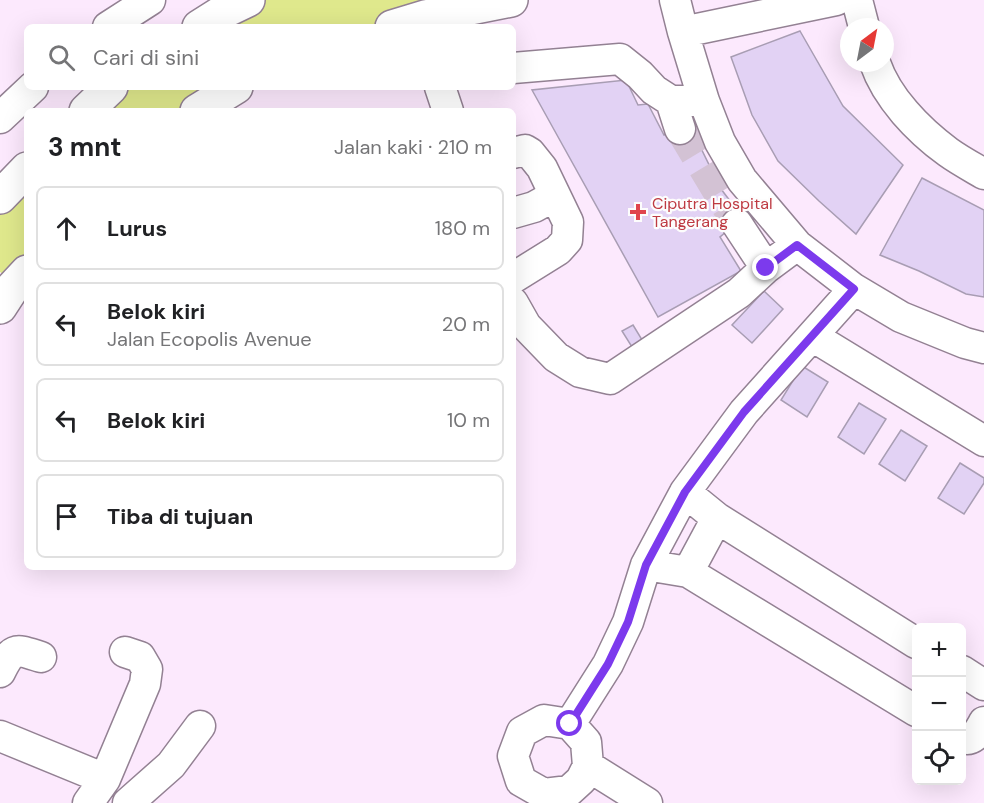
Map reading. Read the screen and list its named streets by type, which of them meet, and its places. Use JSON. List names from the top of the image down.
{
  "places": {
    "health": ["Ciputra Hospital Tangerang"]
  },
  "north": "top right",
  "page": {
    "search": "Cari di sini",
    "heading": ["3 mnt", "Jalan kaki · 210 m"],
    "list": [
      ["Lurus", "180 m"],
      ["Belok kiri", "Jalan Ecopolis Avenue", "20 m"],
      ["Belok kiri", "10 m"],
      "Tiba di tujuan"
    ],
    "map_buttons": ["+", "−"]
  }
}
